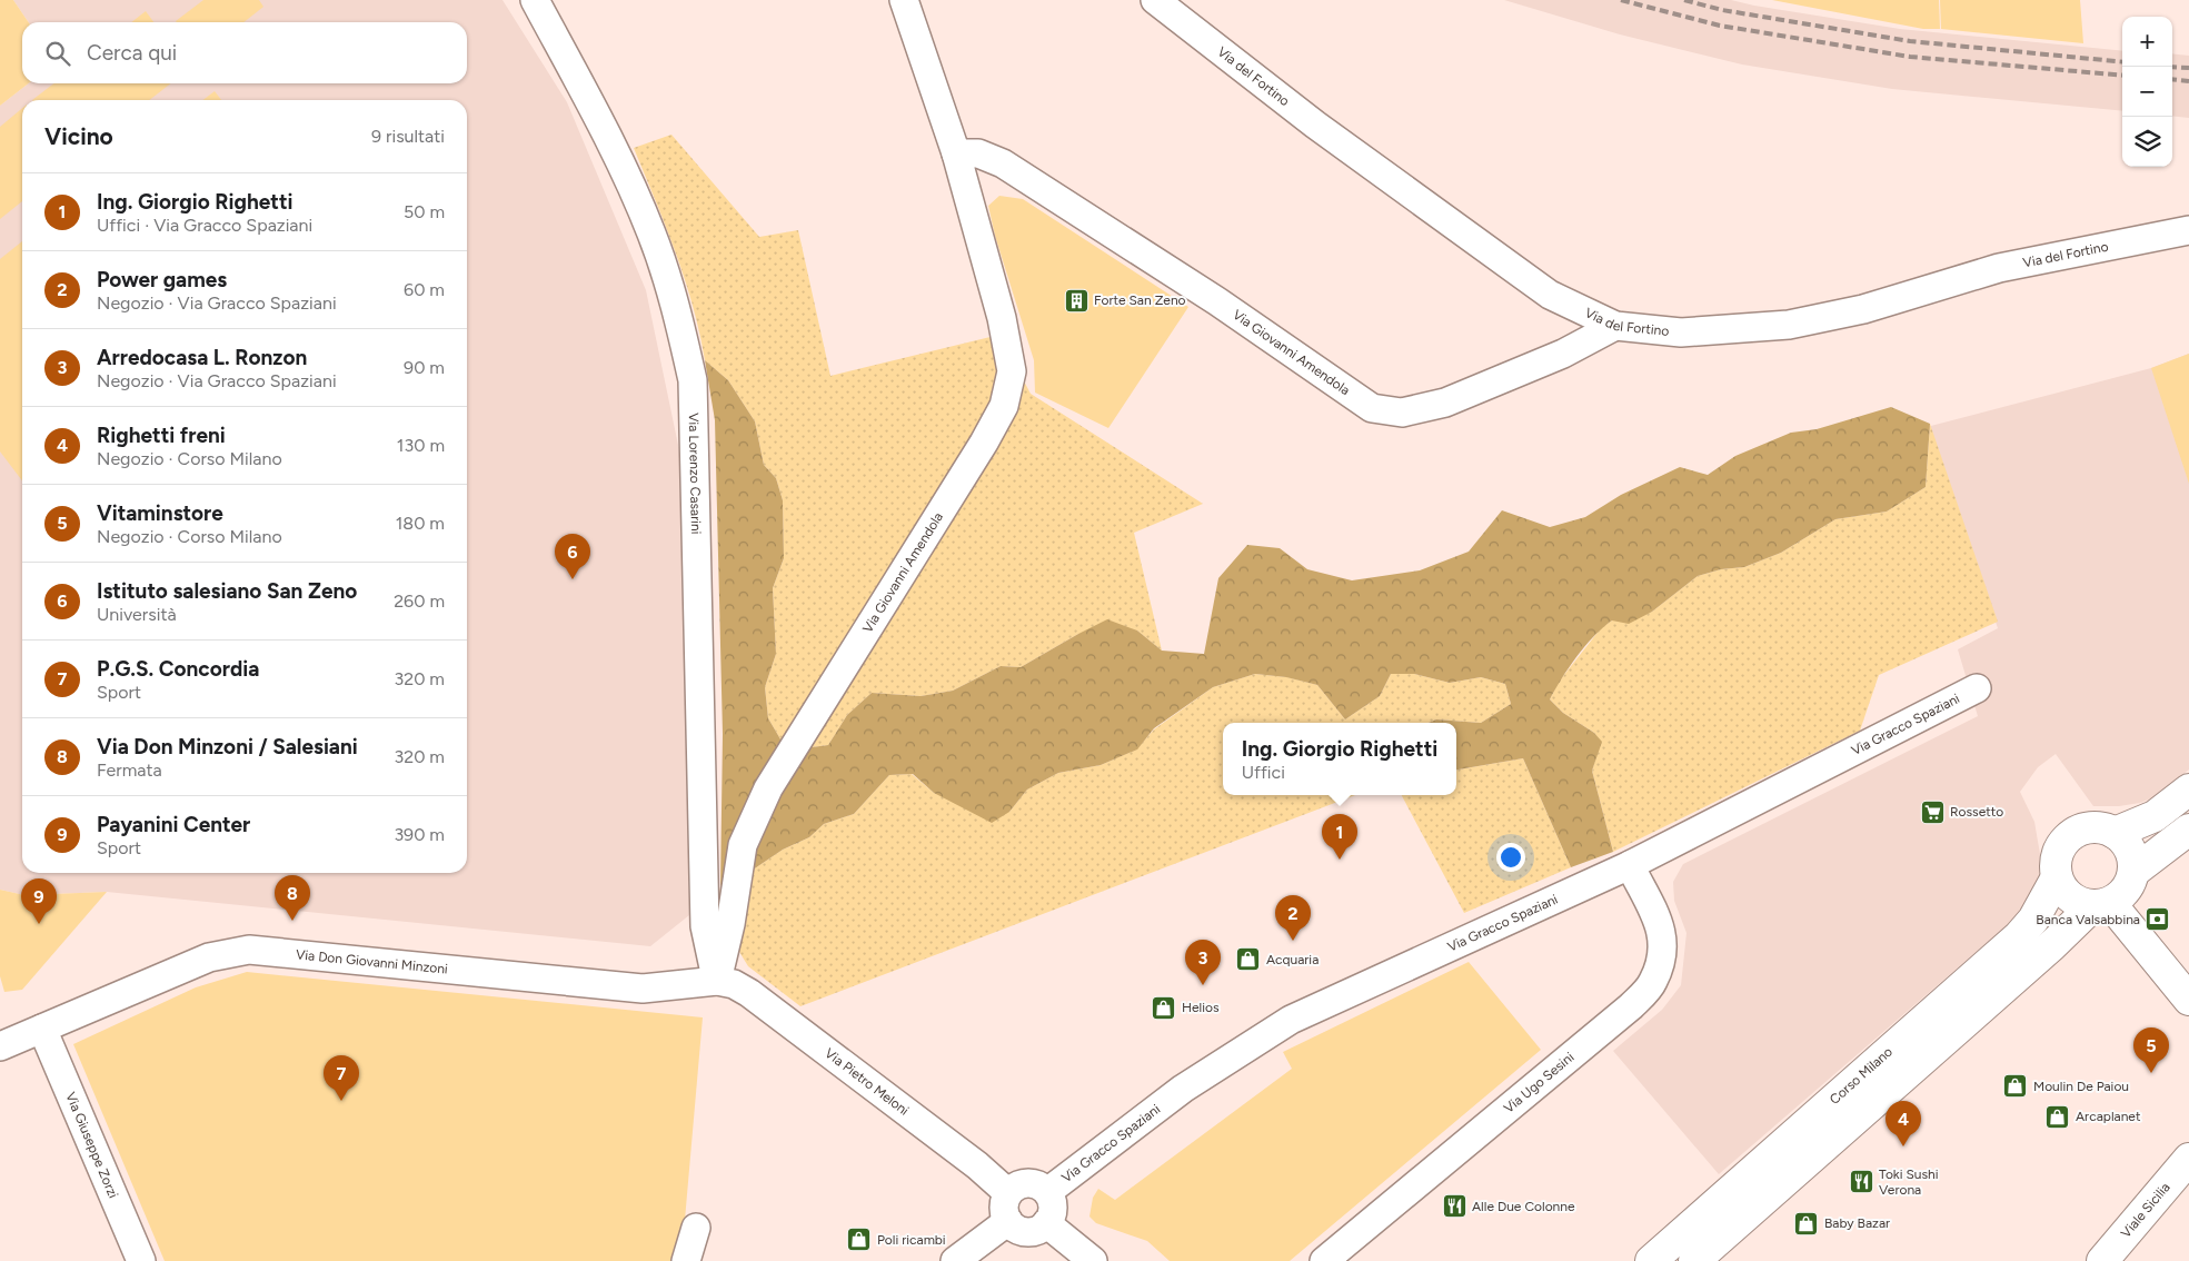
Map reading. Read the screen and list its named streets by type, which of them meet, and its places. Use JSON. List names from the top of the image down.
{
  "streets": {
    "main road": ["Corso Milano", "Viale Sicilia"],
    "street": [
      "Via del Fortino",
      "Via Giovanni Amendola",
      "Via Lorenzo Casarini",
      "Via Gracco Spaziani",
      "Via Don Giovanni Minzoni",
      "Via Pietro Meloni",
      "Via Ugo Sesini",
      "Via Giuseppe Zorzi"
    ]
  },
  "crossings": [
    ["Via del Fortino", "Via Giovanni Amendola"],
    ["Via Giovanni Amendola", "Via Lorenzo Casarini"],
    ["Via Giovanni Amendola", "Via Don Giovanni Minzoni"],
    ["Via Giovanni Amendola", "Via Pietro Meloni"],
    ["Via Lorenzo Casarini", "Via Don Giovanni Minzoni"],
    ["Via Lorenzo Casarini", "Via Pietro Meloni"],
    ["Via Gracco Spaziani", "Via Pietro Meloni"],
    ["Via Gracco Spaziani", "Via Ugo Sesini"],
    ["Via Don Giovanni Minzoni", "Via Pietro Meloni"],
    ["Via Don Giovanni Minzoni", "Via Giuseppe Zorzi"]
  ],
  "places": {
    "building": ["Forte San Zeno"],
    "supermarket": ["Rossetto"],
    "bank": ["Banca Valsabbina"],
    "shop": [
      "Acquaria",
      "Helios",
      "Moulin De Paiou",
      "Arcaplanet",
      "Baby Bazar",
      "Poli ricambi"
    ],
    "restaurant": ["Toki Sushi Verona", "Alle Due Colonne"]
  },
  "page": {
    "map_buttons": ["+", "−"],
    "search": "Cerca qui",
    "heading": ["Vicino", "9 risultati"],
    "list": [
      {
        "mark": "1",
        "name": "Ing. Giorgio Righetti",
        "note": "Uffici · Via Gracco Spaziani",
        "value": "50 m"
      },
      {
        "mark": "2",
        "name": "Power games",
        "note": "Negozio · Via Gracco Spaziani",
        "value": "60 m"
      },
      {
        "mark": "3",
        "name": "Arredocasa L. Ronzon",
        "note": "Negozio · Via Gracco Spaziani",
        "value": "90 m"
      },
      {
        "mark": "4",
        "name": "Righetti freni",
        "note": "Negozio · Corso Milano",
        "value": "130 m"
      },
      {
        "mark": "5",
        "name": "Vitaminstore",
        "note": "Negozio · Corso Milano",
        "value": "180 m"
      },
      {
        "mark": "6",
        "name": "Istituto salesiano San Zeno",
        "note": "Università",
        "value": "260 m"
      },
      {
        "mark": "7",
        "name": "P.G.S. Concordia",
        "note": "Sport",
        "value": "320 m"
      },
      {
        "mark": "8",
        "name": "Via Don Minzoni / Salesiani",
        "note": "Fermata",
        "value": "320 m"
      },
      {
        "mark": "9",
        "name": "Payanini Center",
        "note": "Sport",
        "value": "390 m"
      }
    ],
    "pins": [
      "6",
      "1",
      "8",
      "9",
      "2",
      "3",
      "5",
      "7",
      "4"
    ],
    "popup": ["Ing. Giorgio Righetti", "Uffici"]
  }
}
